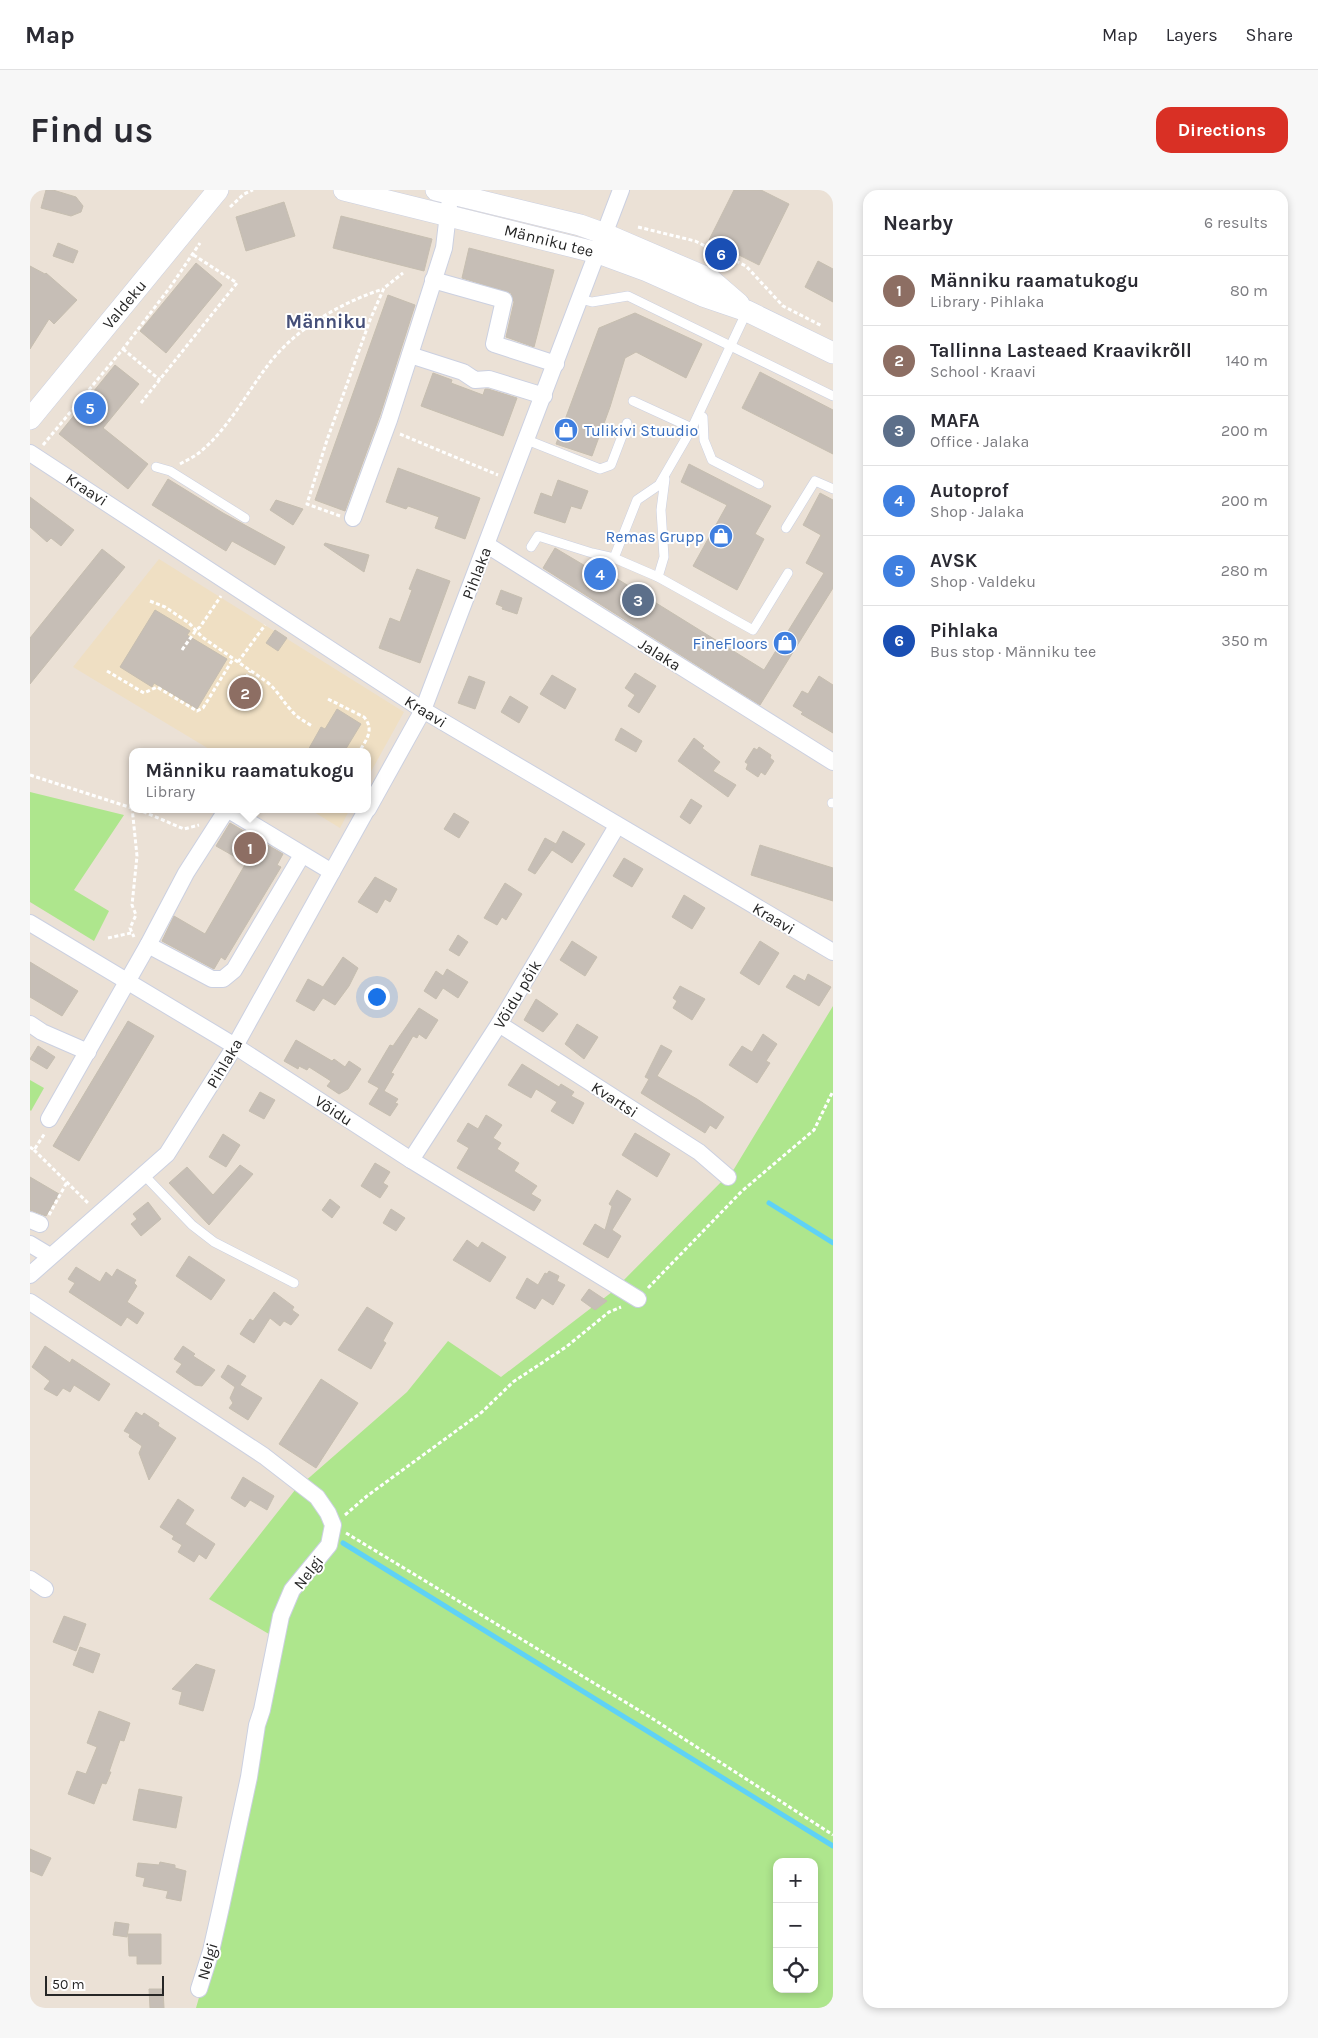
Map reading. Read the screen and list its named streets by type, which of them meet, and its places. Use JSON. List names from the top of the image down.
{
  "streets": {
    "street": [
      "Männiku tee",
      "Valdeku",
      "Kraavi",
      "Pihlaka",
      "Jalaka",
      "Võidu põik",
      "Kvartsi",
      "Võidu",
      "Nelgi"
    ]
  },
  "crossings": [
    ["Männiku tee", "Pihlaka"],
    ["Kraavi", "Pihlaka"],
    ["Kraavi", "Võidu põik"],
    ["Pihlaka", "Jalaka"],
    ["Pihlaka", "Võidu"],
    ["Võidu põik", "Kvartsi"],
    ["Võidu põik", "Võidu"]
  ],
  "districts": ["Männiku"],
  "places": {
    "shop": ["Tulikivi Stuudio", "Remas Grupp", "FineFloors"]
  },
  "scale_bar": "50 m",
  "page": {
    "header": "Map",
    "nav": ["Map", "Layers", "Share"],
    "buttons": "Directions",
    "title": "Find us",
    "heading": ["Nearby", "6 results"],
    "pins": [
      "6",
      "5",
      "4",
      "3",
      "2",
      "1"
    ],
    "list": [
      {
        "mark": "1",
        "name": "Männiku raamatukogu",
        "note": "Library · Pihlaka",
        "value": "80 m"
      },
      {
        "mark": "2",
        "name": "Tallinna Lasteaed Kraavikrõll",
        "note": "School · Kraavi",
        "value": "140 m"
      },
      {
        "mark": "3",
        "name": "MAFA",
        "note": "Office · Jalaka",
        "value": "200 m"
      },
      {
        "mark": "4",
        "name": "Autoprof",
        "note": "Shop · Jalaka",
        "value": "200 m"
      },
      {
        "mark": "5",
        "name": "AVSK",
        "note": "Shop · Valdeku",
        "value": "280 m"
      },
      {
        "mark": "6",
        "name": "Pihlaka",
        "note": "Bus stop · Männiku tee",
        "value": "350 m"
      }
    ],
    "popup": ["Männiku raamatukogu", "Library"],
    "map_buttons": ["+", "−"],
    "scale": "50 m"
  }
}
